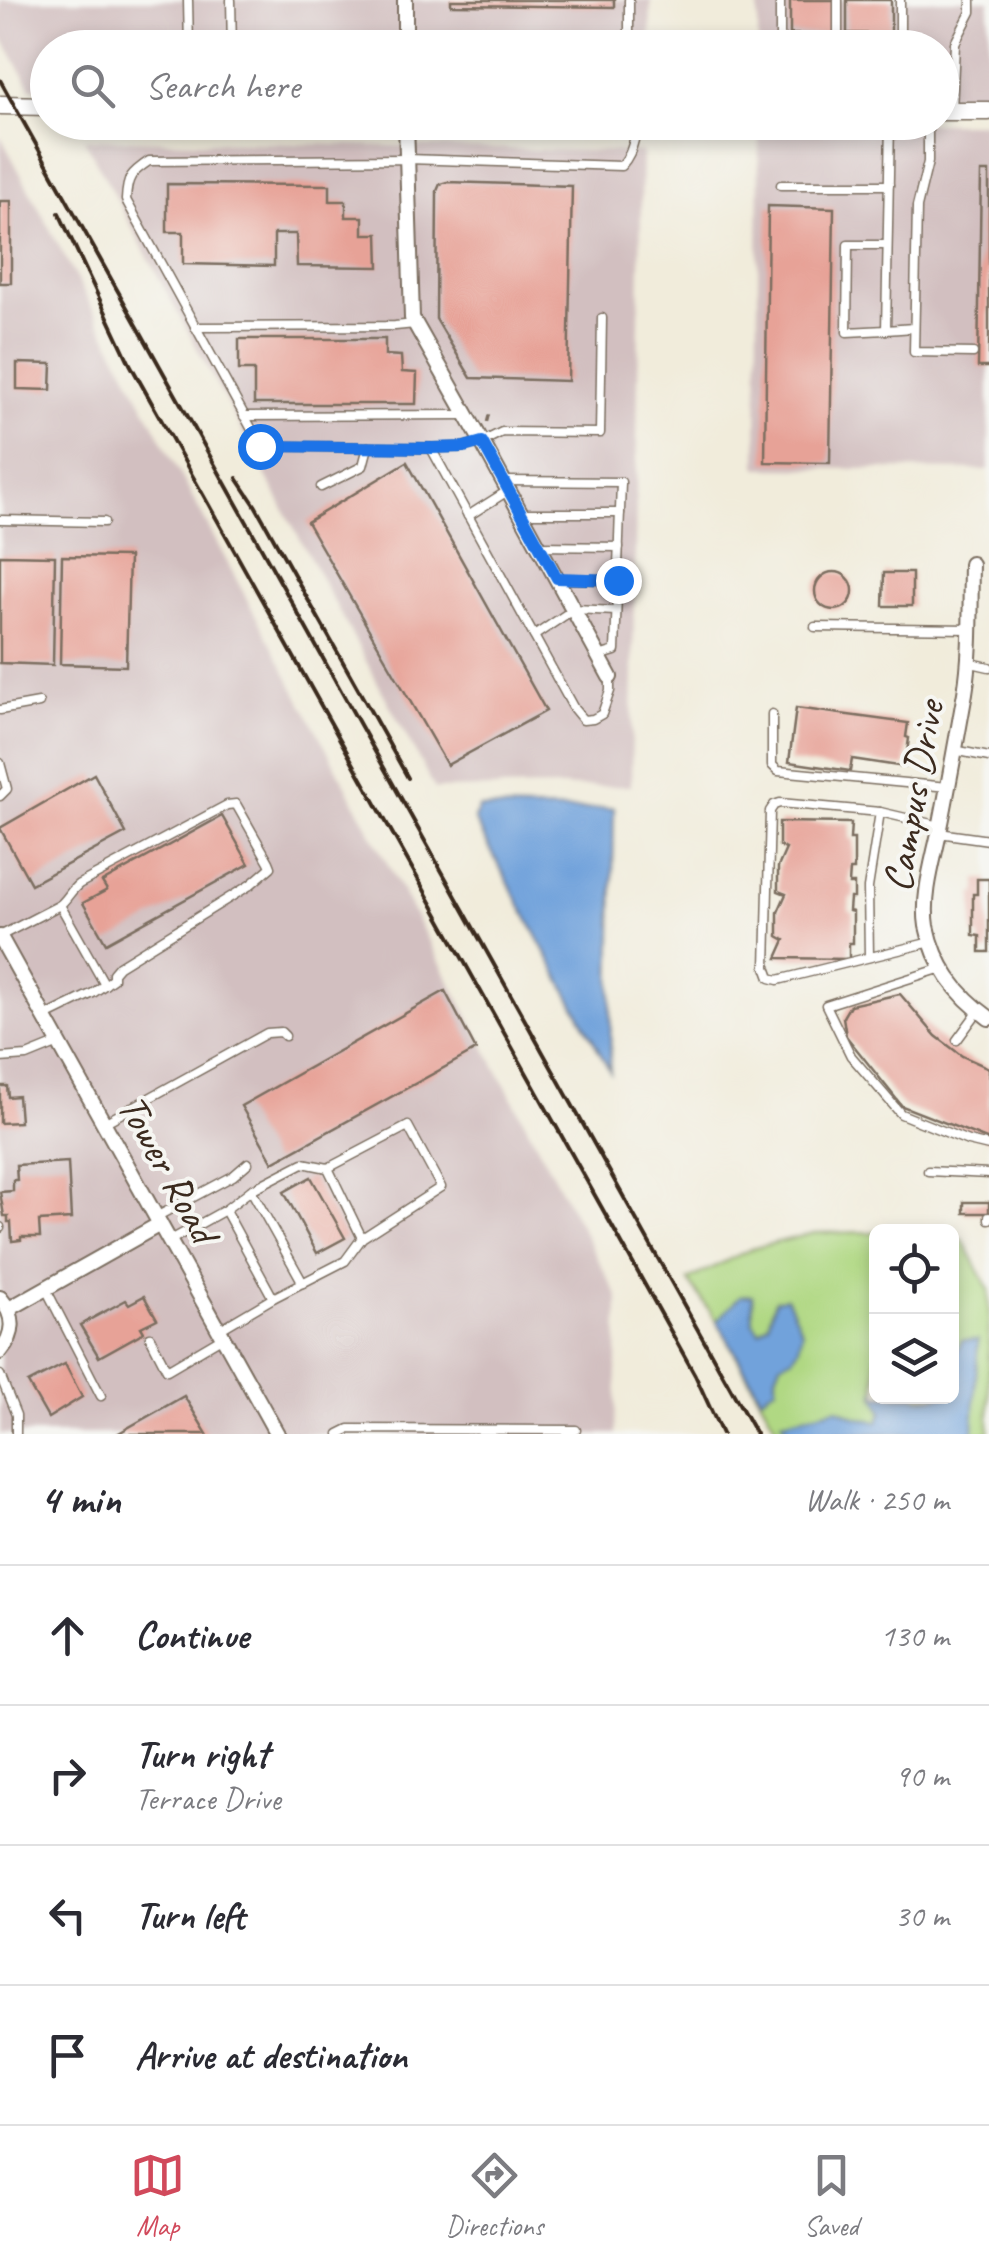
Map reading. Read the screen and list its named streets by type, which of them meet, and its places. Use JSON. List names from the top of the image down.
{
  "streets": {
    "street": ["Campus Drive", "Tower Road"]
  },
  "page": {
    "search": "Search here",
    "heading": ["4 min", "Walk · 250 m"],
    "list": [
      ["Continue", "130 m"],
      ["Turn right", "Terrace Drive", "90 m"],
      ["Turn left", "30 m"],
      "Arrive at destination"
    ],
    "nav": ["Map", "Directions", "Saved"]
  }
}
